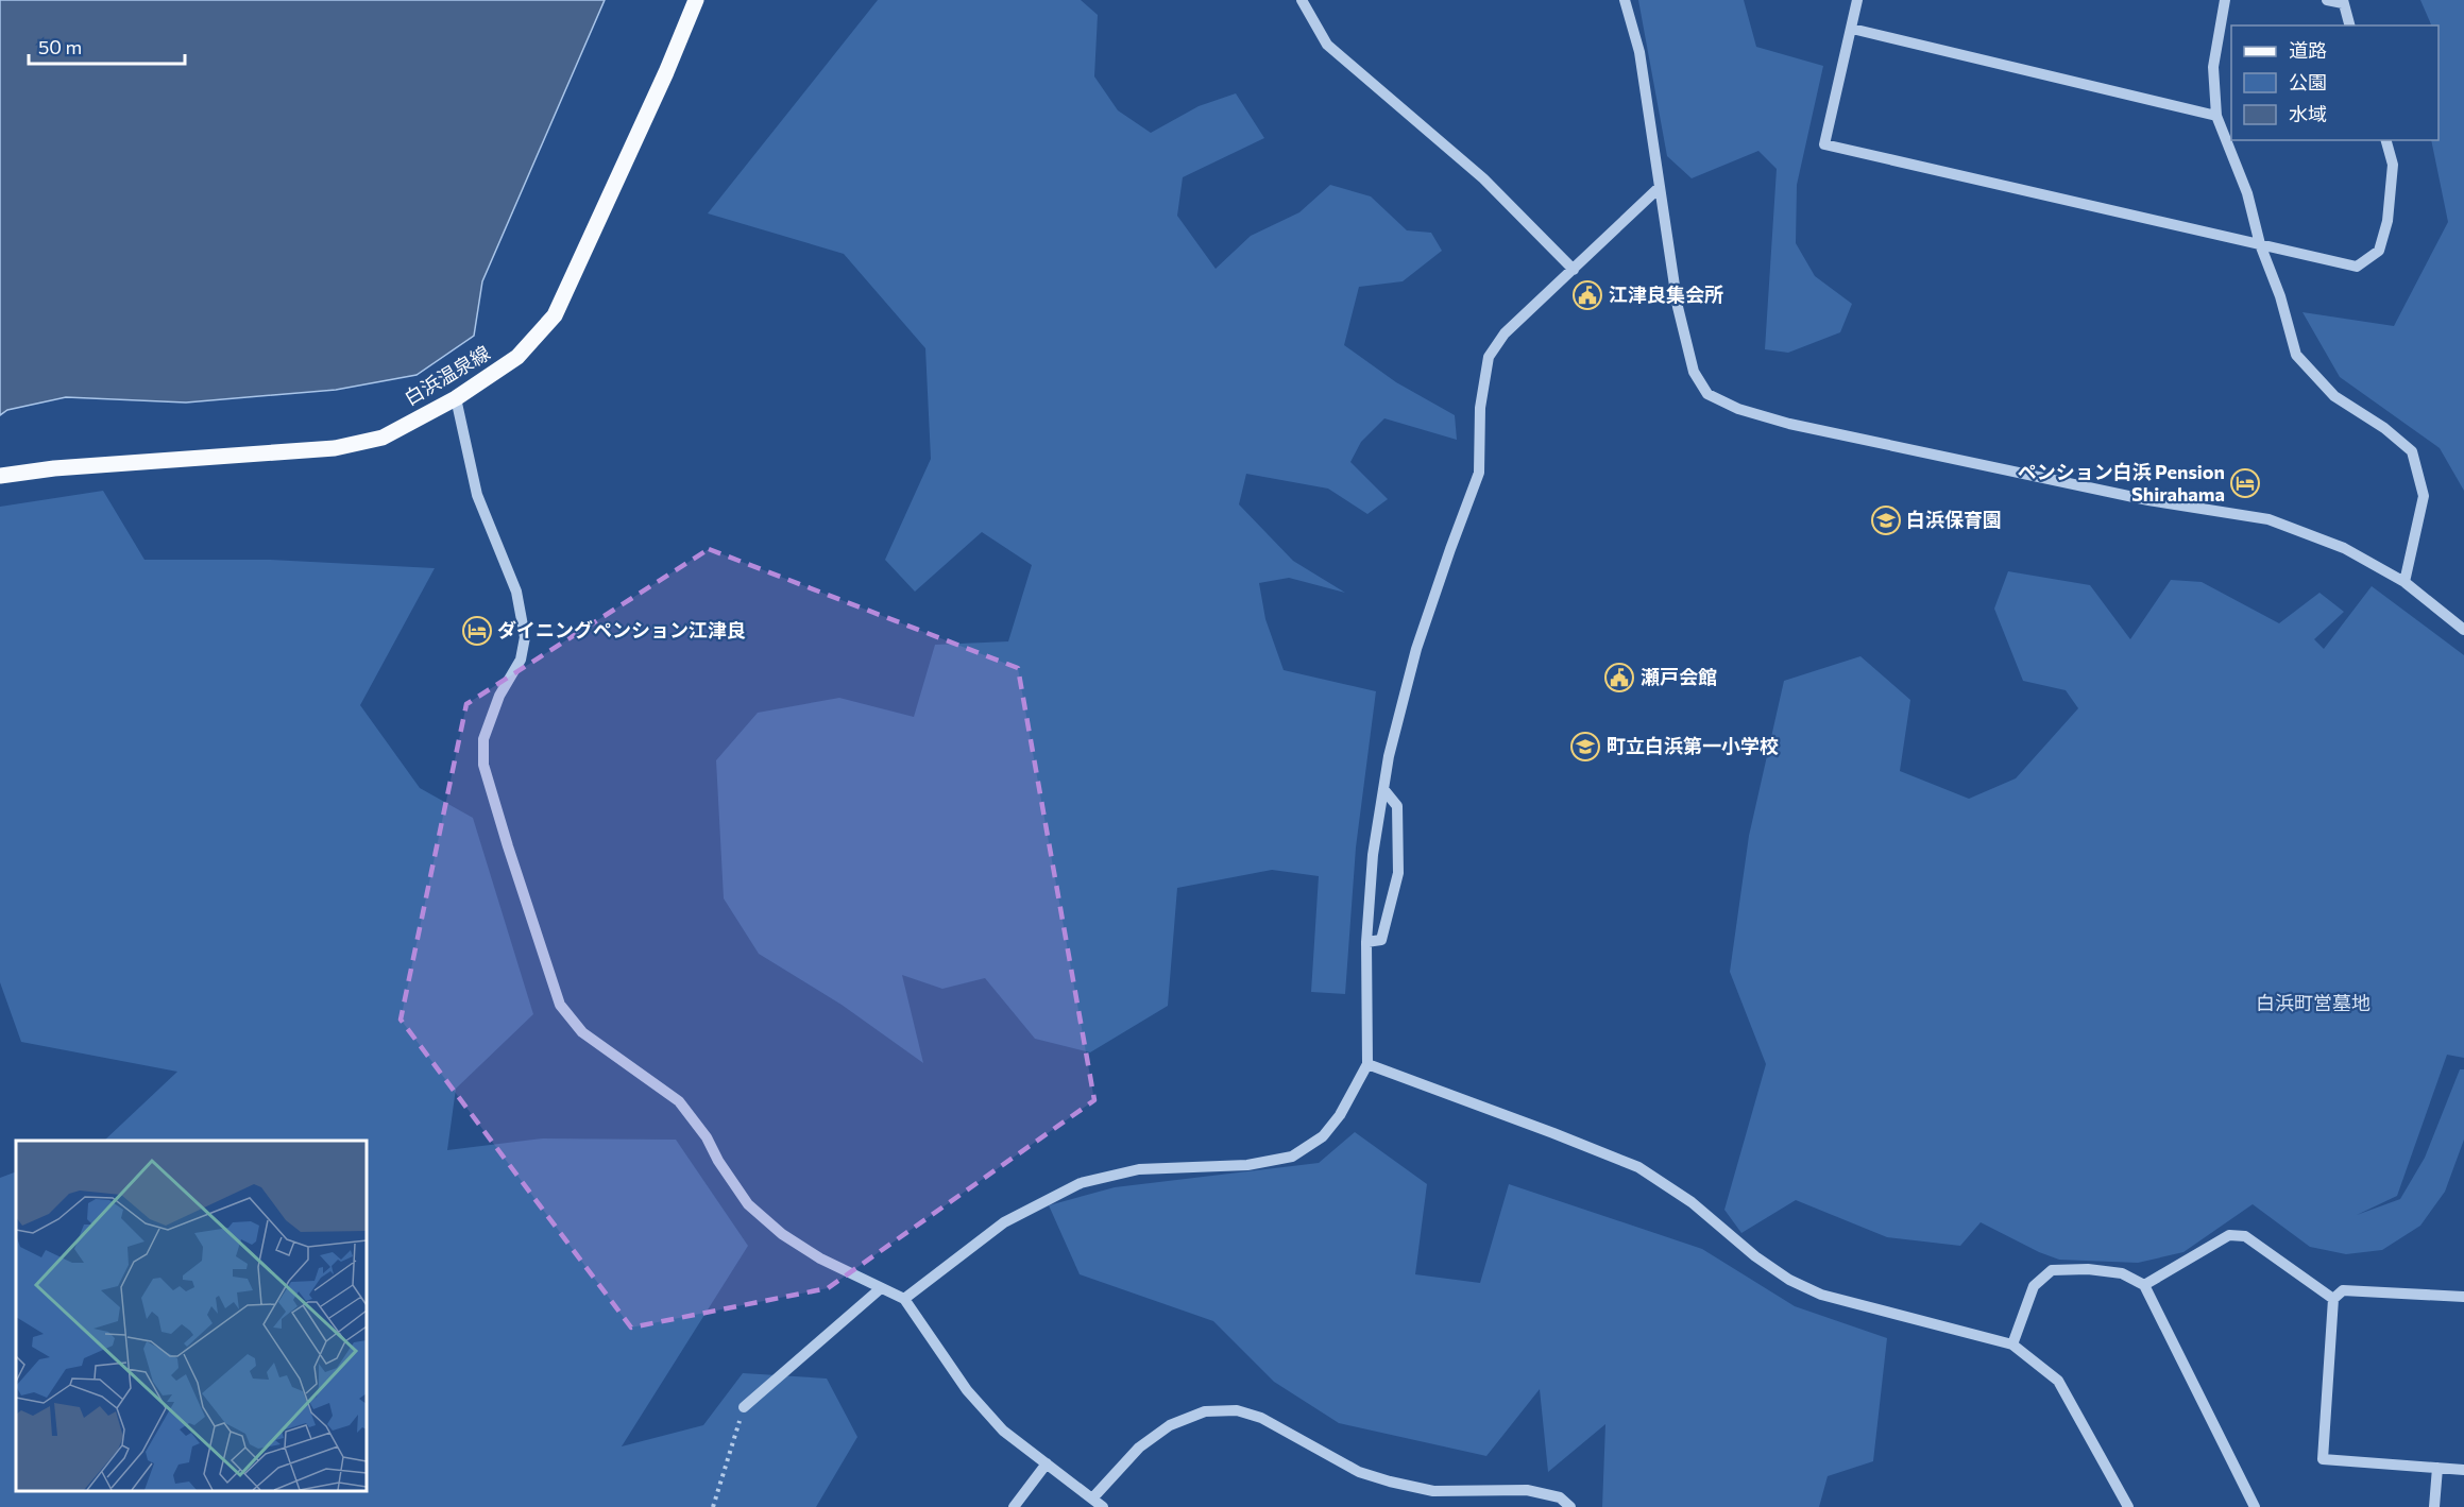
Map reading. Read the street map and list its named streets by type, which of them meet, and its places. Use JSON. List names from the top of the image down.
{
  "streets": {
    "main road": ["白浜温泉線"]
  },
  "parks": ["白浜町営墓地"],
  "places": {
    "public building": ["江津良集会所", "瀬戸会館"],
    "hotel": ["ペンション白浜 Pension Shirahama", "ダイニングペンション江津良"],
    "school or university": ["白浜保育園", "町立白浜第一小学校"]
  },
  "legend": ["道路", "公園", "水域"],
  "scale_bar": "50 m"
}
